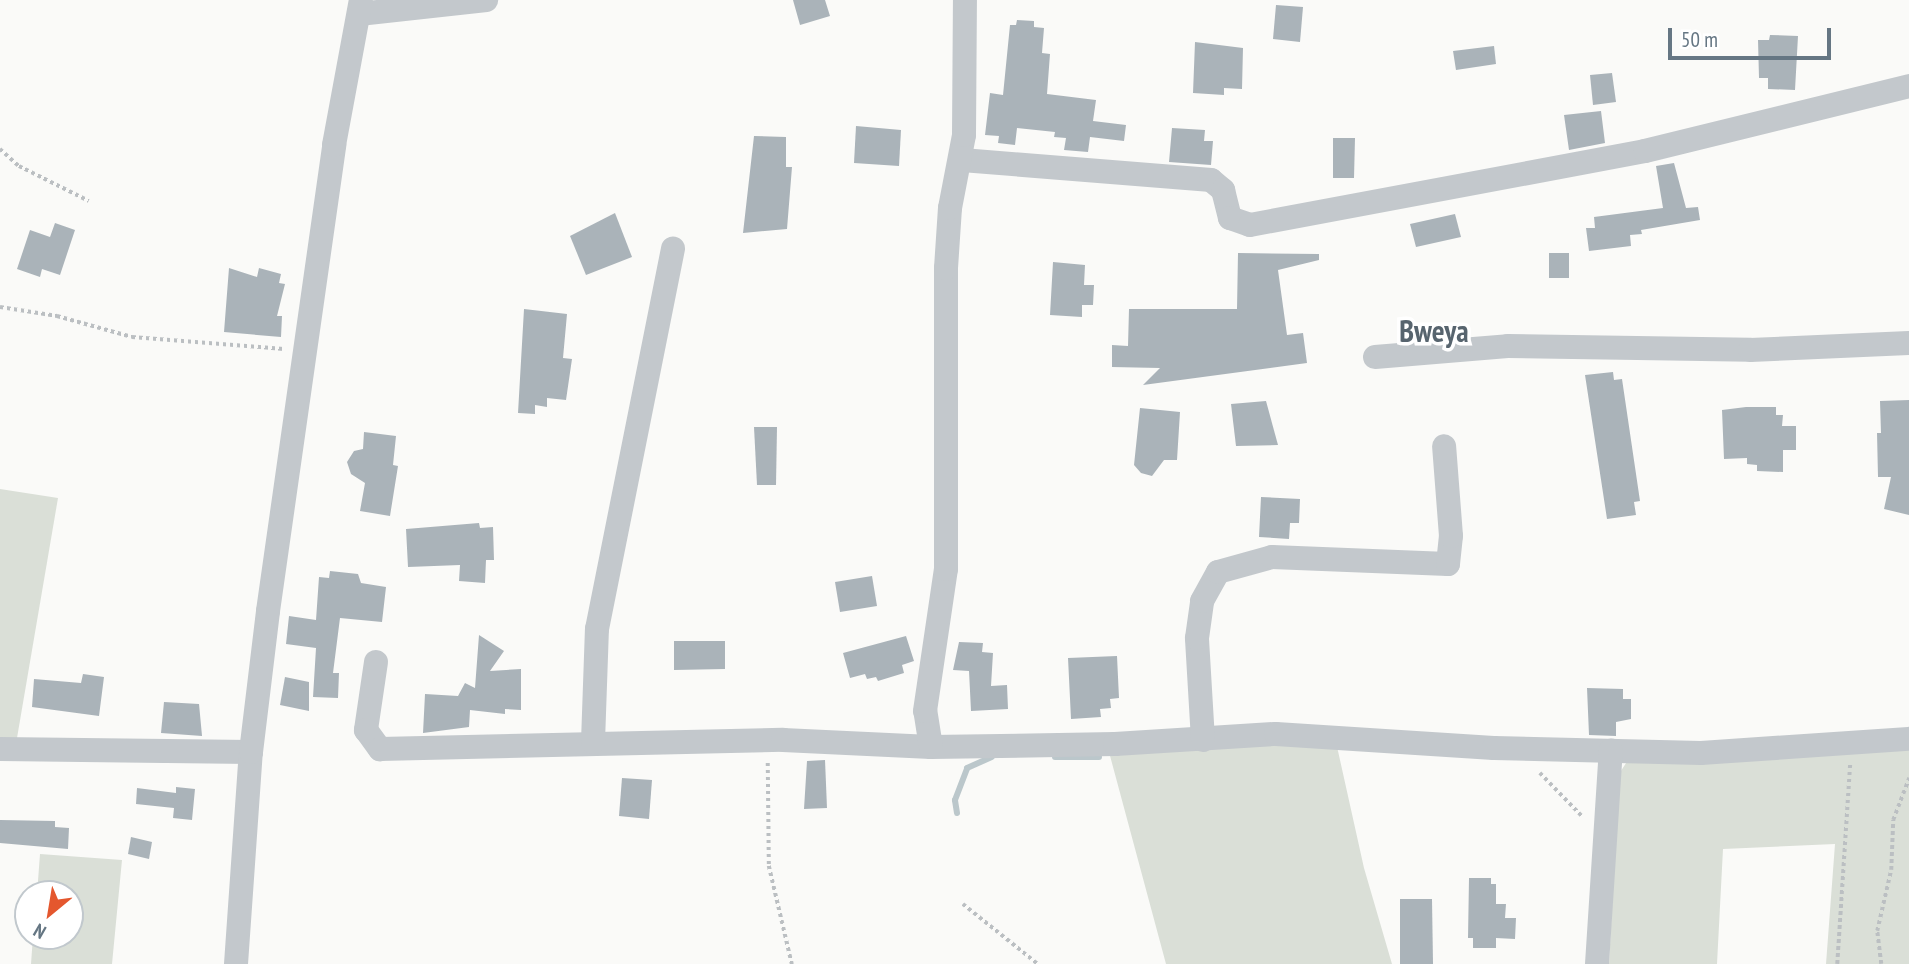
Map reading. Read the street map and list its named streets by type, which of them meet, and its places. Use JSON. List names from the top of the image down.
{
  "districts": ["Bweya"],
  "scale_bar": "50 m",
  "north": "bottom left"
}
